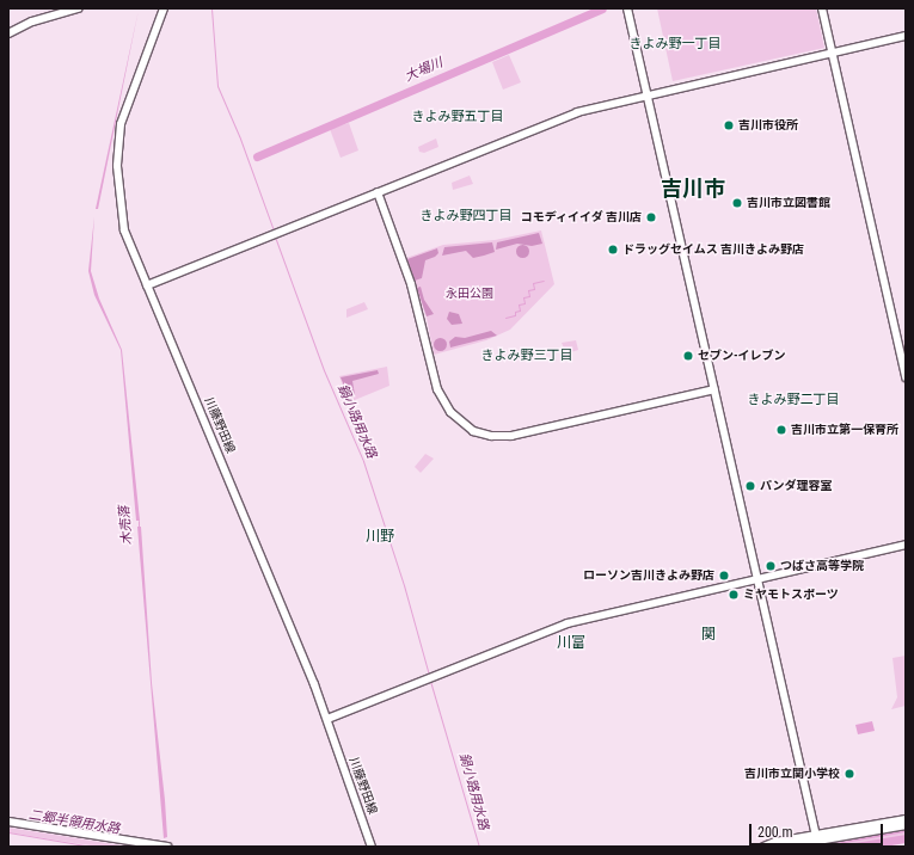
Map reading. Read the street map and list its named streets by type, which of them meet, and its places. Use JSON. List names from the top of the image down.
{
  "streets": {
    "street": ["川藤野田線"]
  },
  "districts": [
    "きよみ野一丁目",
    "きよみ野五丁目",
    "吉川市",
    "きよみ野四丁目",
    "きよみ野三丁目",
    "きよみ野二丁目",
    "川野",
    "関",
    "川富"
  ],
  "water": [
    "大場川",
    "鍋小路用水路",
    "木売落",
    "二郷半領用水路"
  ],
  "parks": ["永田公園"],
  "places": [
    "吉川市役所",
    "吉川市立図書館",
    "コモディイイダ 吉川店",
    "ドラッグセイムス 吉川きよみ野店",
    "セブン-イレブン",
    "吉川市立第一保育所",
    "パンダ理容室",
    "つばさ高等学院",
    "ローソン吉川きよみ野店",
    "ミヤモトスポーツ",
    "吉川市立関小学校"
  ],
  "scale_bar": "200 m"
}
